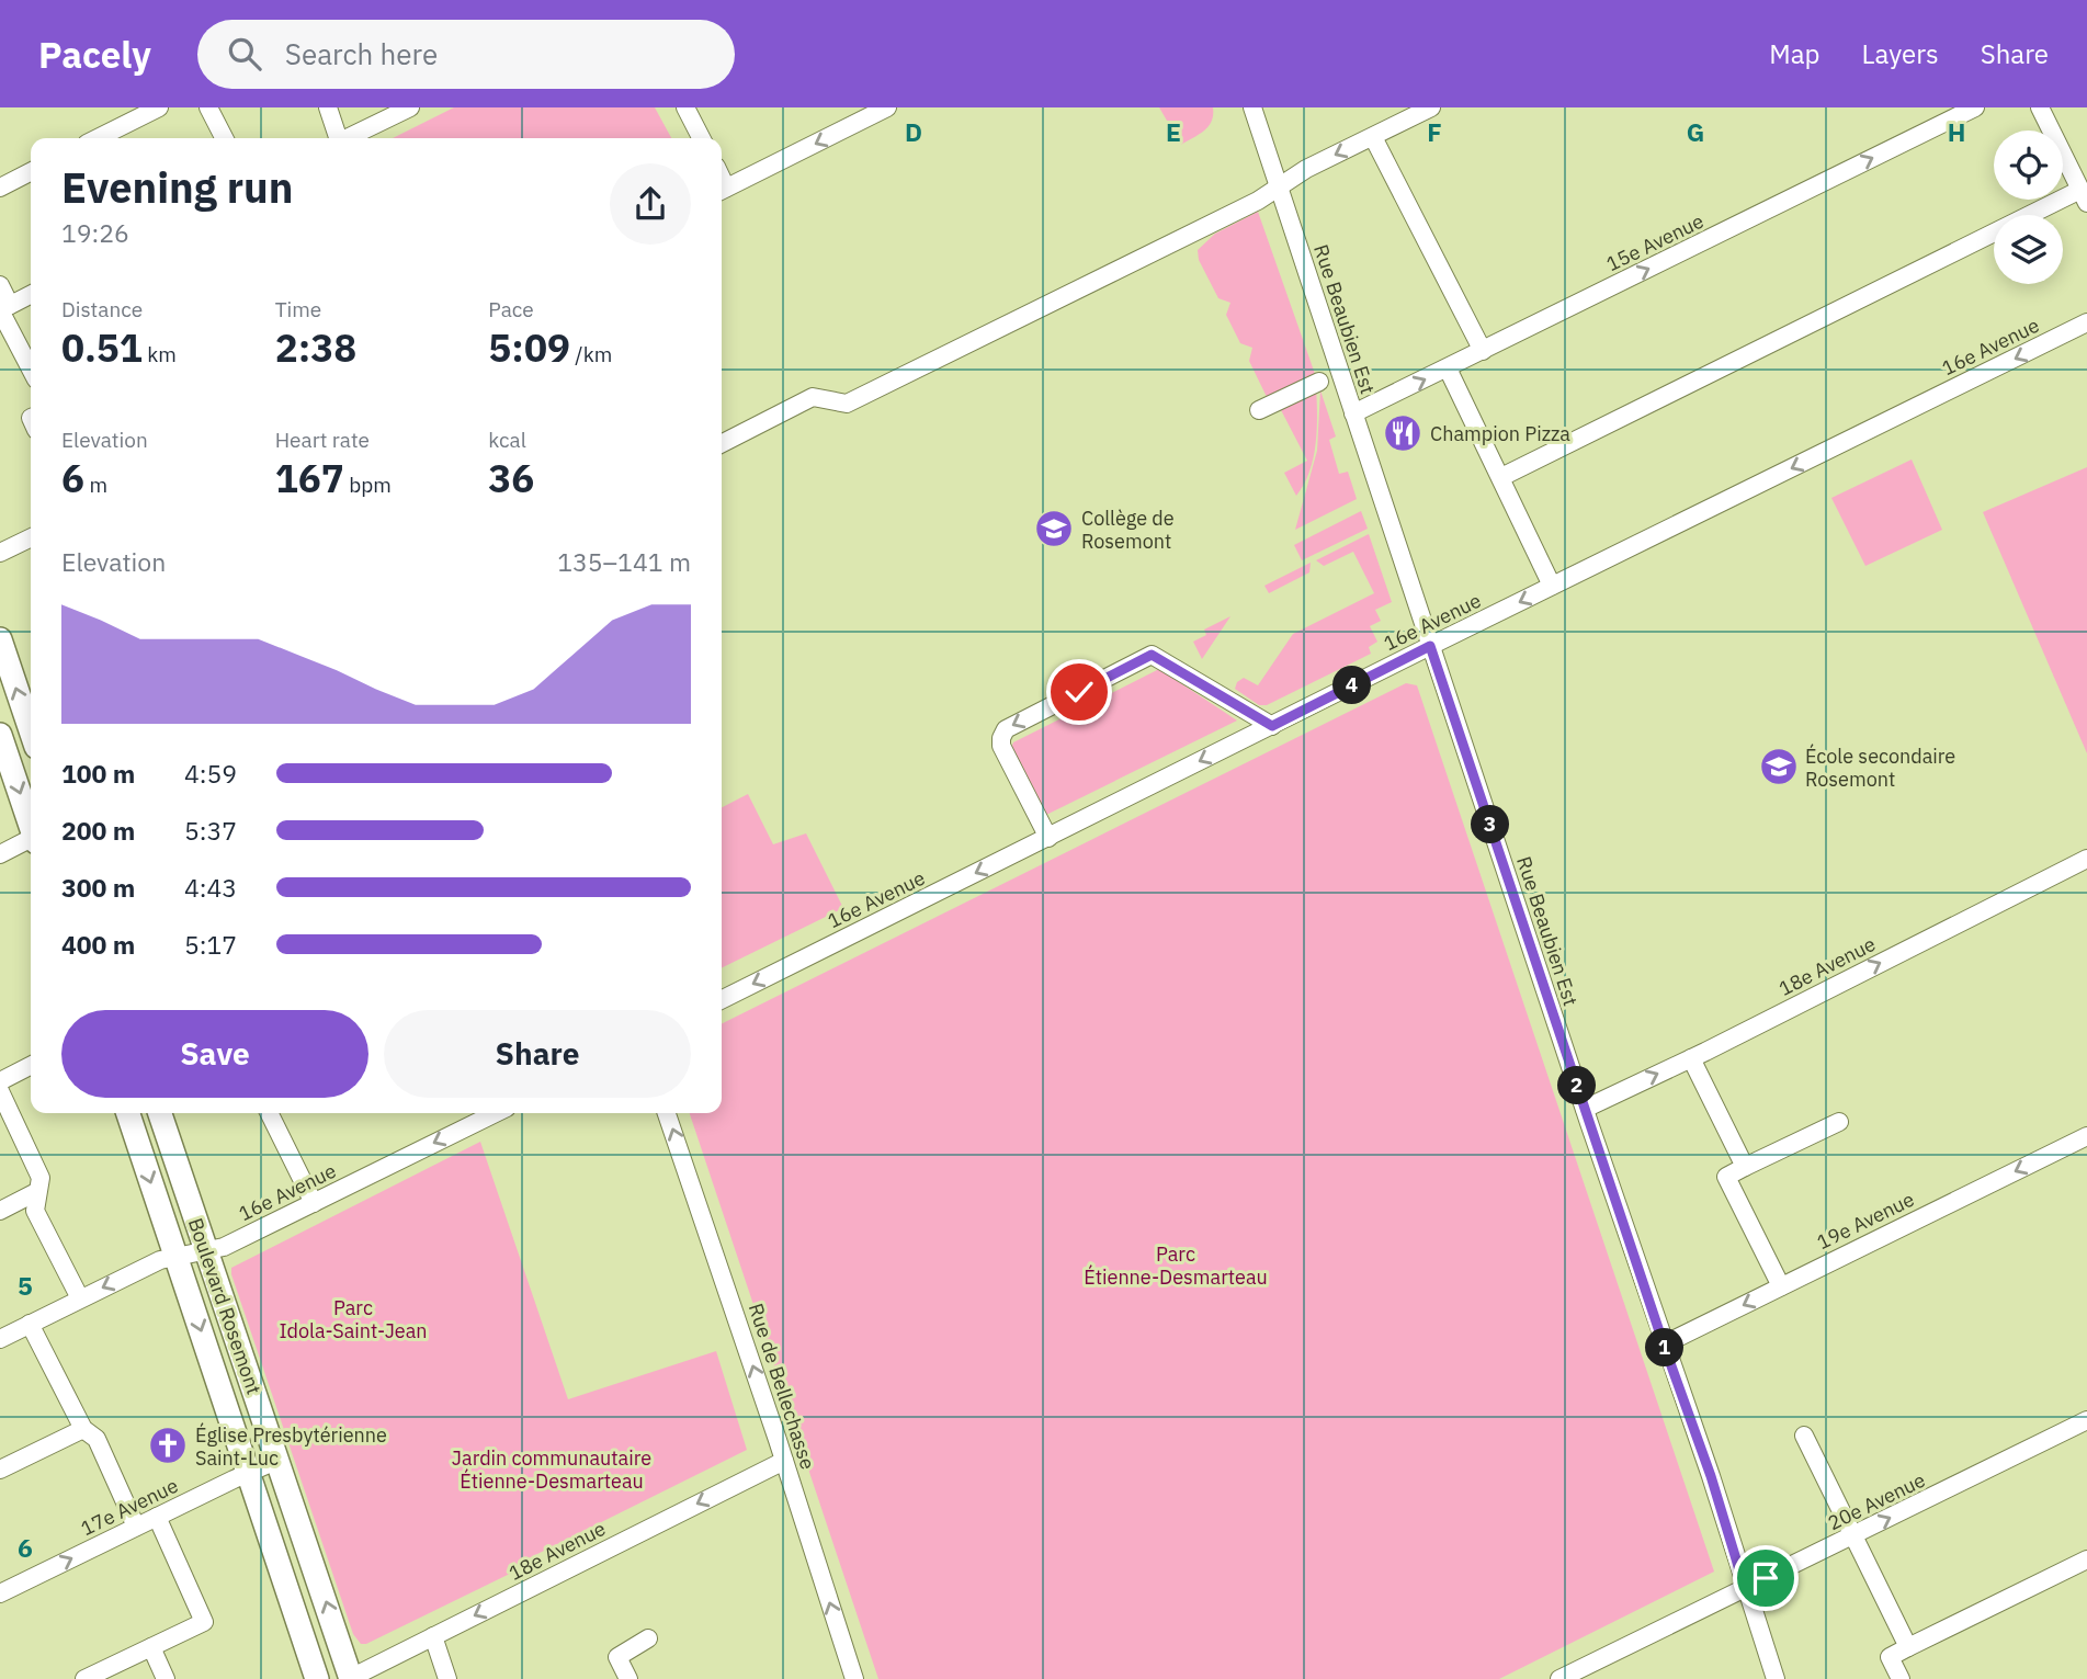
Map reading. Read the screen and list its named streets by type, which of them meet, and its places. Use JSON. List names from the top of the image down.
{
  "streets": {
    "main road": ["Boulevard Rosemont"],
    "street": [
      "15e Avenue",
      "Rue Beaubien Est",
      "16e Avenue",
      "18e Avenue",
      "19e Avenue",
      "Rue de Bellechasse",
      "20e Avenue",
      "17e Avenue"
    ]
  },
  "crossings": [
    ["15e Avenue", "Rue Beaubien Est"],
    ["Rue Beaubien Est", "16e Avenue"],
    ["Rue Beaubien Est", "18e Avenue"],
    ["Rue Beaubien Est", "19e Avenue"],
    ["Rue Beaubien Est", "20e Avenue"],
    ["16e Avenue", "Boulevard Rosemont"],
    ["18e Avenue", "Boulevard Rosemont"],
    ["18e Avenue", "Rue de Bellechasse"],
    ["Boulevard Rosemont", "17e Avenue"]
  ],
  "one_way": ["19e Avenue", "Rue de Bellechasse"],
  "parks": ["Parc Étienne-Desmarteau", "Parc Idola-Saint-Jean", "Jardin communautaire Étienne-Desmarteau"],
  "places": {
    "restaurant": ["Champion Pizza"],
    "school or university": ["Collège de Rosemont", "École secondaire Rosemont"],
    "church": ["Église Presbytérienne Saint-Luc"]
  },
  "page": {
    "header": "Pacely",
    "search": "Search here",
    "nav": ["Map", "Layers", "Share"],
    "heading": ["Evening run", "19:26"],
    "stats": [
      ["Distance", "0.51 km"],
      ["Time", "2:38"],
      ["Pace", "5:09 /km"],
      ["Elevation", "6 m"],
      ["Heart rate", "167 bpm"],
      ["kcal", "36"]
    ],
    "chart": ["Elevation", "135–141 m"],
    "pins": [
      "4",
      "3",
      "2",
      "1"
    ],
    "list": [
      {
        "name": "100 m",
        "note": "4:59"
      },
      {
        "name": "200 m",
        "note": "5:37"
      },
      {
        "name": "300 m",
        "note": "4:43"
      },
      {
        "name": "400 m",
        "note": "5:17"
      }
    ],
    "buttons": ["Save", "Share"]
  },
  "grid": {
    "columns": [
      "D",
      "E",
      "F",
      "G",
      "H"
    ],
    "rows": ["5", "6"]
  }
}
